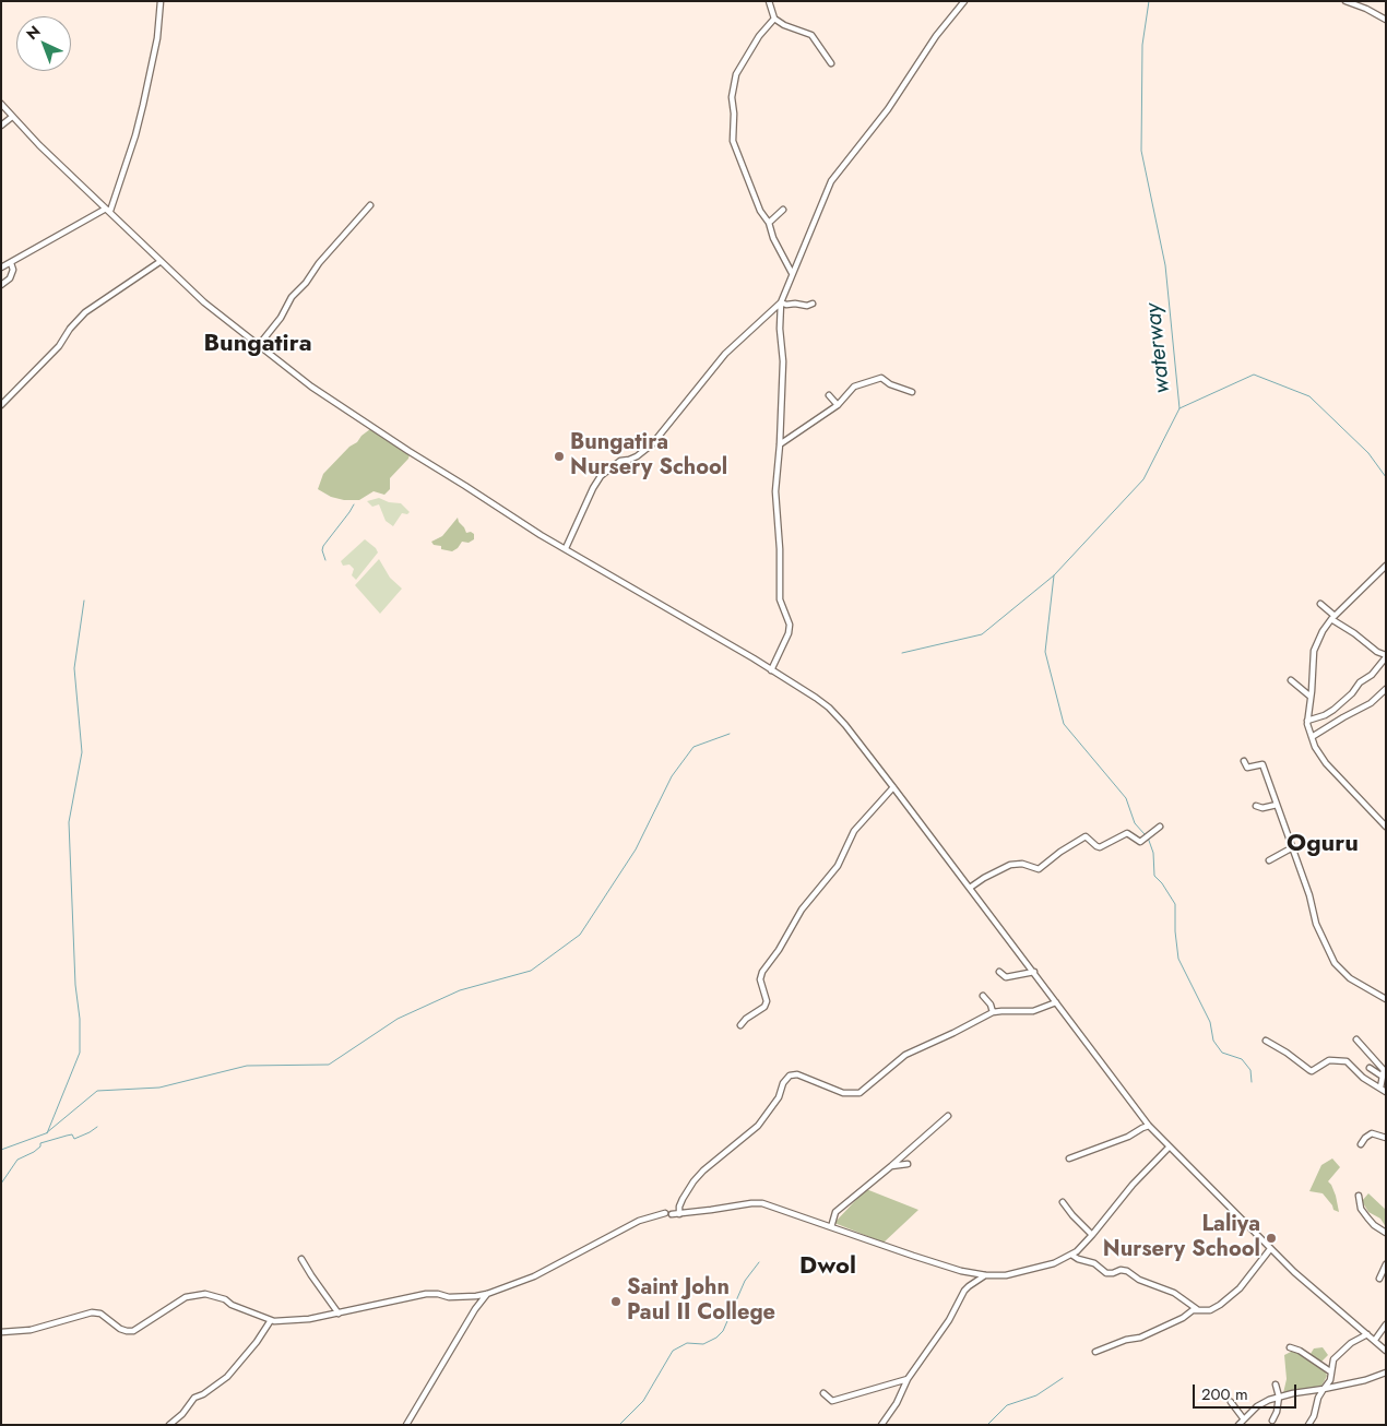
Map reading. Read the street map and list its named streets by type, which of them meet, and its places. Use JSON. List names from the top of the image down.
{
  "districts": ["Bungatira", "Oguru", "Dwol"],
  "water": ["waterway"],
  "places": ["Bungatira Nursery School", "Laliya Nursery School", "Saint John Paul II College"],
  "scale_bar": "200 m",
  "north": "top left"
}
